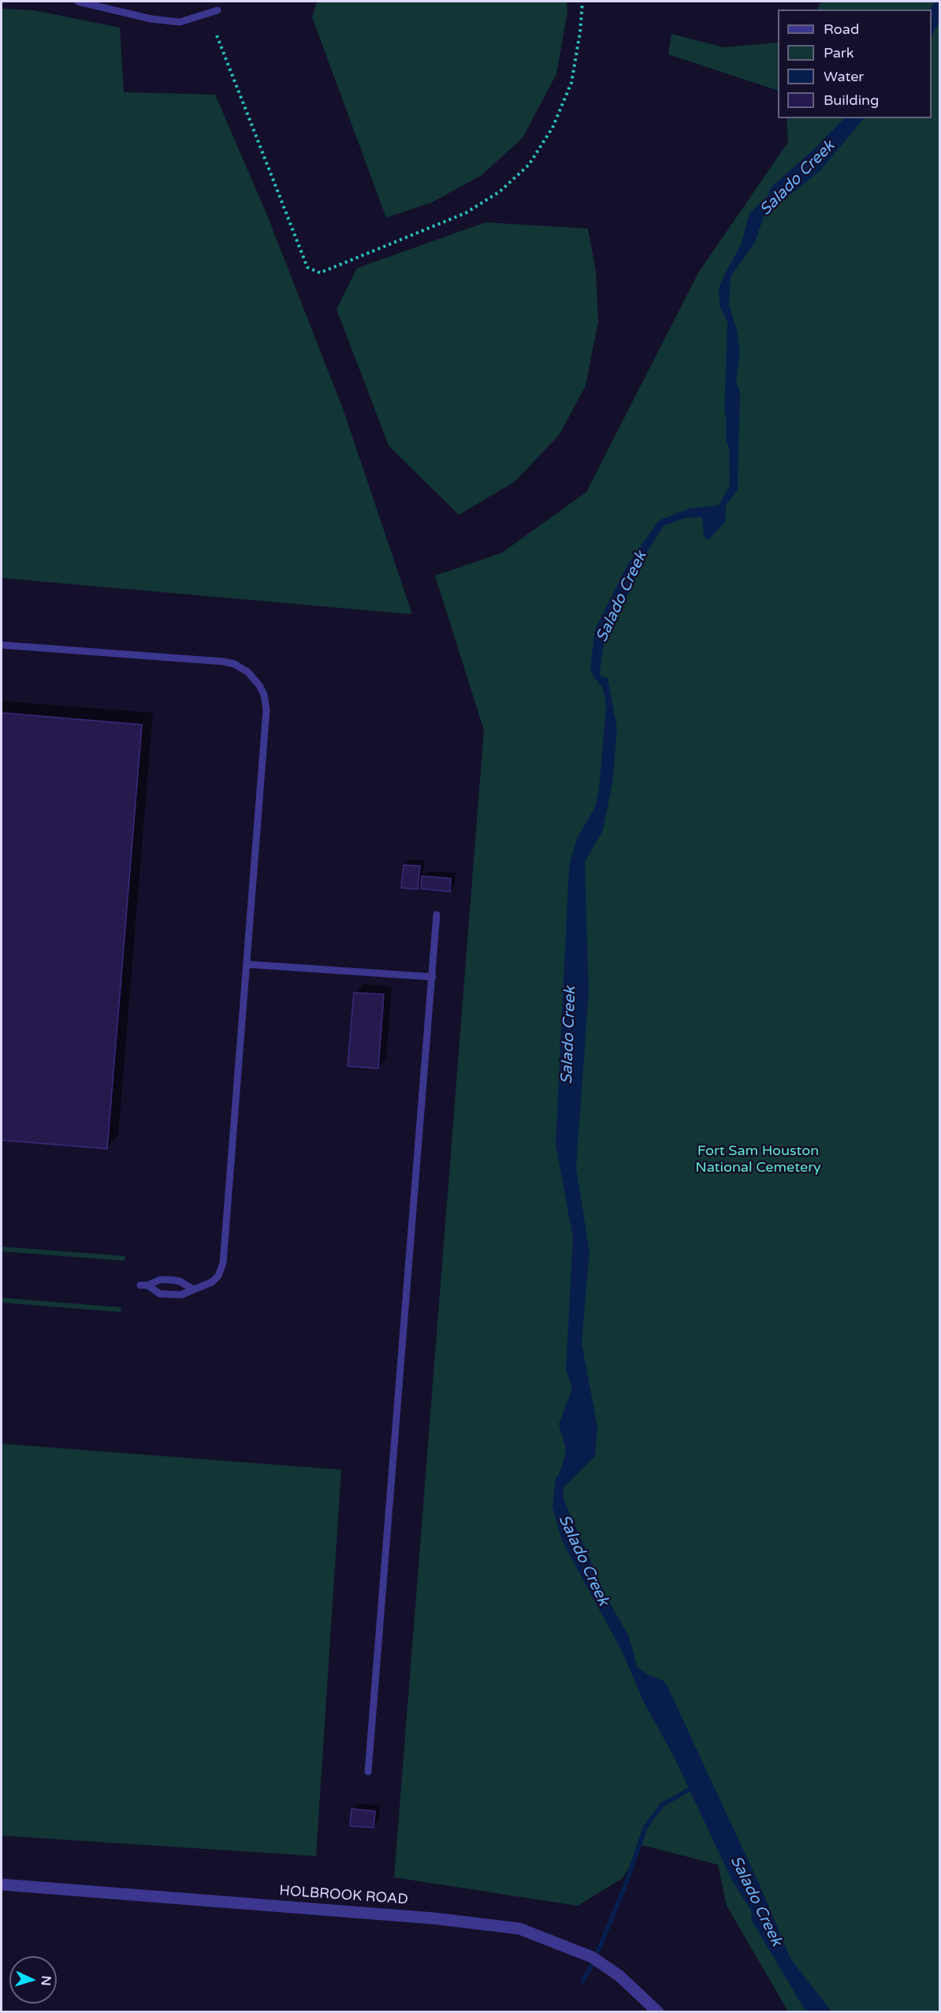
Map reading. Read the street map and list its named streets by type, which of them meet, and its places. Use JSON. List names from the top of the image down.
{
  "streets": {
    "street": ["HOLBROOK ROAD"]
  },
  "water": ["Salado Creek"],
  "parks": ["Fort Sam Houston National Cemetery"],
  "legend": [
    "Road",
    "Park",
    "Water",
    "Building"
  ],
  "north": "right"
}
